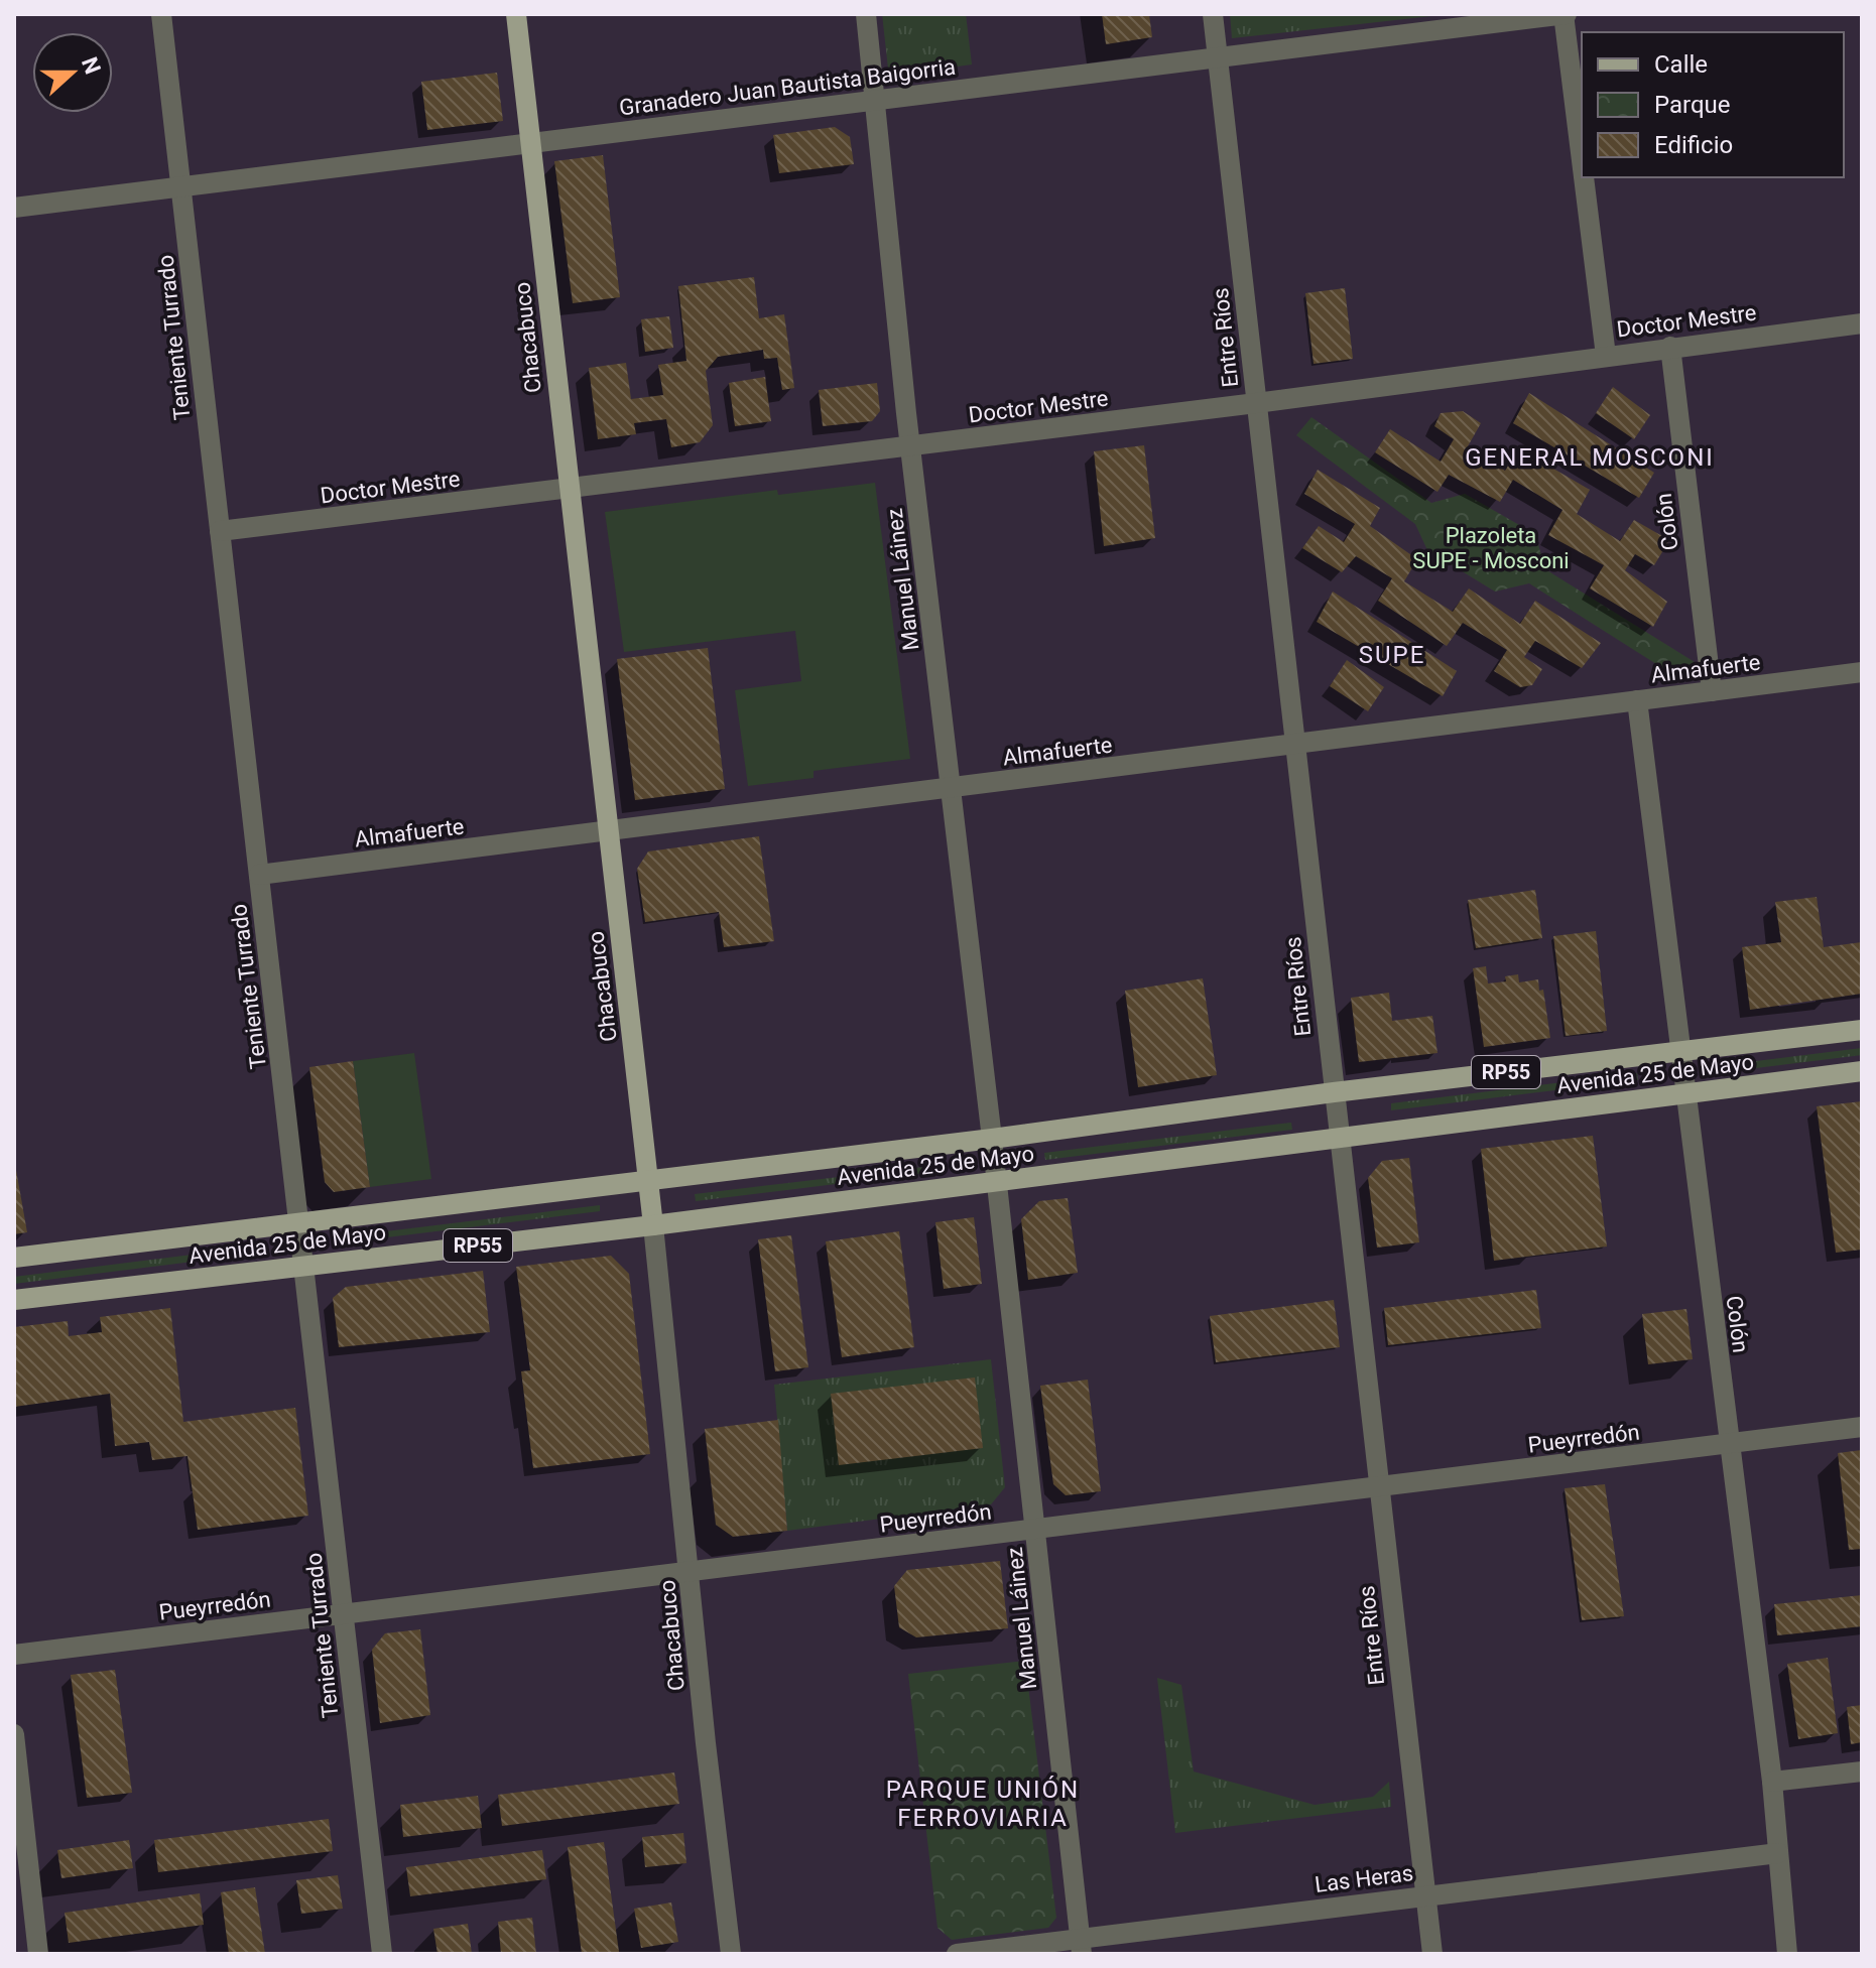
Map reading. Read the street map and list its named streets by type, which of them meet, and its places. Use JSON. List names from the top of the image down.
{
  "streets": {
    "main road": ["Chacabuco", "RP55", "Avenida 25 de Mayo"],
    "street": [
      "Granadero Juan Bautista Baigorria",
      "Doctor Mestre",
      "Teniente Turrado",
      "Entre Ríos",
      "Colón",
      "Manuel Láinez",
      "Almafuerte",
      "Pueyrredón",
      "Las Heras"
    ]
  },
  "crossings": [
    ["Granadero Juan Bautista Baigorria", "Teniente Turrado"],
    ["Granadero Juan Bautista Baigorria", "Chacabuco"],
    ["Granadero Juan Bautista Baigorria", "Entre Ríos"],
    ["Granadero Juan Bautista Baigorria", "Manuel Láinez"],
    ["Doctor Mestre", "Teniente Turrado"],
    ["Doctor Mestre", "Chacabuco"],
    ["Doctor Mestre", "Entre Ríos"],
    ["Doctor Mestre", "Colón"],
    ["Doctor Mestre", "Manuel Láinez"],
    ["Teniente Turrado", "Almafuerte"],
    ["Teniente Turrado", "Avenida 25 de Mayo"],
    ["Teniente Turrado", "Pueyrredón"],
    ["Chacabuco", "Almafuerte"],
    ["Chacabuco", "Avenida 25 de Mayo"],
    ["Chacabuco", "Pueyrredón"],
    ["Entre Ríos", "Almafuerte"],
    ["Entre Ríos", "Avenida 25 de Mayo"],
    ["Entre Ríos", "Pueyrredón"],
    ["Entre Ríos", "Las Heras"],
    ["Colón", "Almafuerte"],
    ["Colón", "Avenida 25 de Mayo"],
    ["Colón", "Pueyrredón"],
    ["Colón", "Las Heras"],
    ["Manuel Láinez", "Almafuerte"],
    ["Manuel Láinez", "Avenida 25 de Mayo"],
    ["Manuel Láinez", "Pueyrredón"],
    ["Manuel Láinez", "Las Heras"]
  ],
  "districts": ["GENERAL MOSCONI", "SUPE", "PARQUE UNIÓN FERROVIARIA"],
  "parks": ["Plazoleta SUPE - Mosconi"],
  "legend": ["Calle", "Parque", "Edificio"],
  "north": "right"
}
